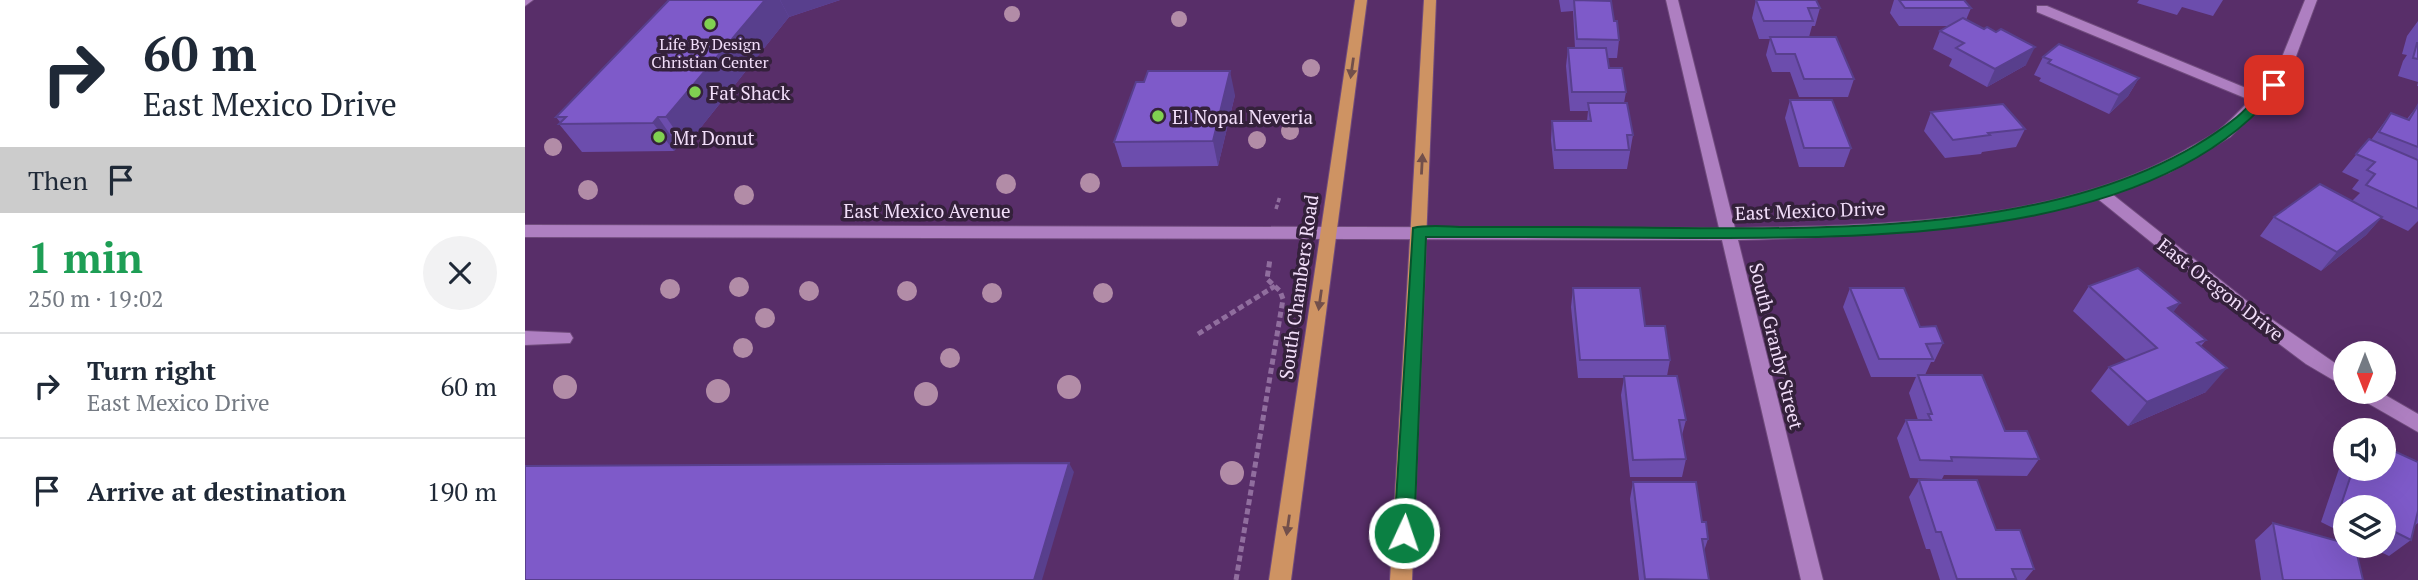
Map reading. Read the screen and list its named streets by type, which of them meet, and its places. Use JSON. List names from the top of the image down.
{
  "streets": {
    "main road": ["South Chambers Road"],
    "street": [
      "East Mexico Avenue",
      "East Mexico Drive",
      "East Oregon Drive",
      "South Granby Street"
    ]
  },
  "crossings": [
    ["East Mexico Avenue", "East Mexico Drive"],
    ["East Mexico Avenue", "South Chambers Road"],
    ["East Mexico Drive", "South Chambers Road"],
    ["East Mexico Drive", "East Oregon Drive"],
    ["East Mexico Drive", "South Granby Street"]
  ],
  "places": [
    "Life By Design Christian Center",
    "Fat Shack",
    "El Nopal Neveria",
    "Mr Donut"
  ],
  "north": "bottom",
  "page": {
    "turn": ["60 m", "East Mexico Drive"],
    "then": "Then",
    "heading": ["1 min", "250 m · 19:02"],
    "list": [
      {
        "name": "Turn right",
        "note": "East Mexico Drive",
        "value": "60 m"
      },
      {
        "name": "Arrive at destination",
        "value": "190 m"
      }
    ]
  }
}
